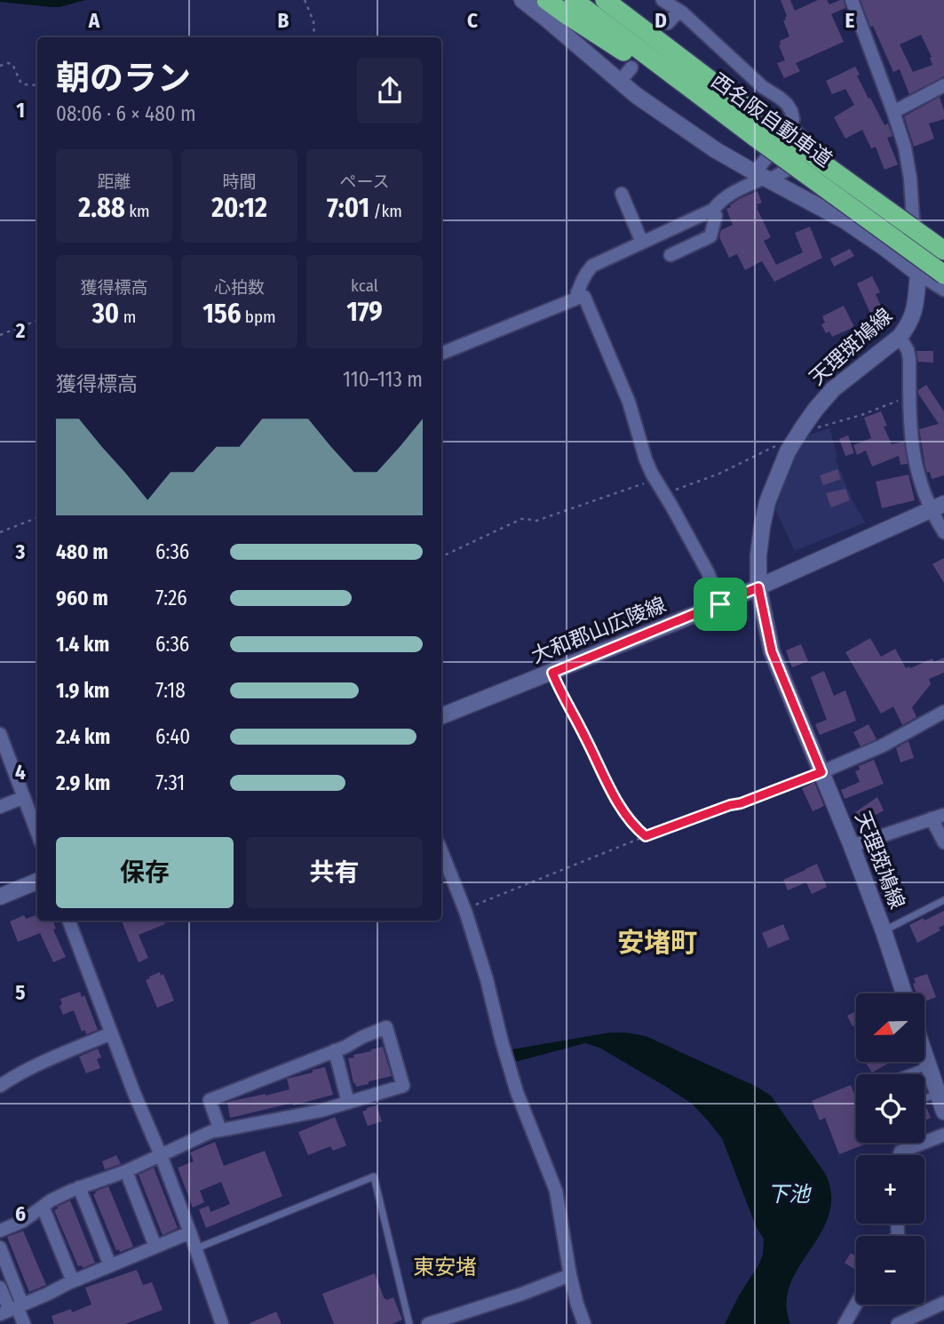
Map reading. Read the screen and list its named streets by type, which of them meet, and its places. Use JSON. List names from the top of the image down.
{
  "streets": {
    "highway": ["西名阪自動車道"],
    "main road": ["天理斑鳩線", "大和郡山広陵線"]
  },
  "crossings": [
    ["天理斑鳩線", "大和郡山広陵線"]
  ],
  "districts": ["安堵町", "東安堵"],
  "water": ["下池"],
  "north": "left",
  "page": {
    "heading": ["朝のラン", "08:06 · 6 × 480 m"],
    "stats": [
      ["距離", "2.88 km"],
      ["時間", "20:12"],
      ["ペース", "7:01 /km"],
      ["獲得標高", "30 m"],
      ["心拍数", "156 bpm"],
      ["kcal", "179"]
    ],
    "chart": ["獲得標高", "110–113 m"],
    "list": [
      {
        "name": "480 m",
        "note": "6:36"
      },
      {
        "name": "960 m",
        "note": "7:26"
      },
      {
        "name": "1.4 km",
        "note": "6:36"
      },
      {
        "name": "1.9 km",
        "note": "7:18"
      },
      {
        "name": "2.4 km",
        "note": "6:40"
      },
      {
        "name": "2.9 km",
        "note": "7:31"
      }
    ],
    "buttons": ["保存", "共有"],
    "map_buttons": ["+", "−"]
  },
  "grid": {
    "columns": [
      "A",
      "B",
      "C",
      "D",
      "E"
    ],
    "rows": [
      "1",
      "2",
      "3",
      "4",
      "5",
      "6"
    ]
  }
}
